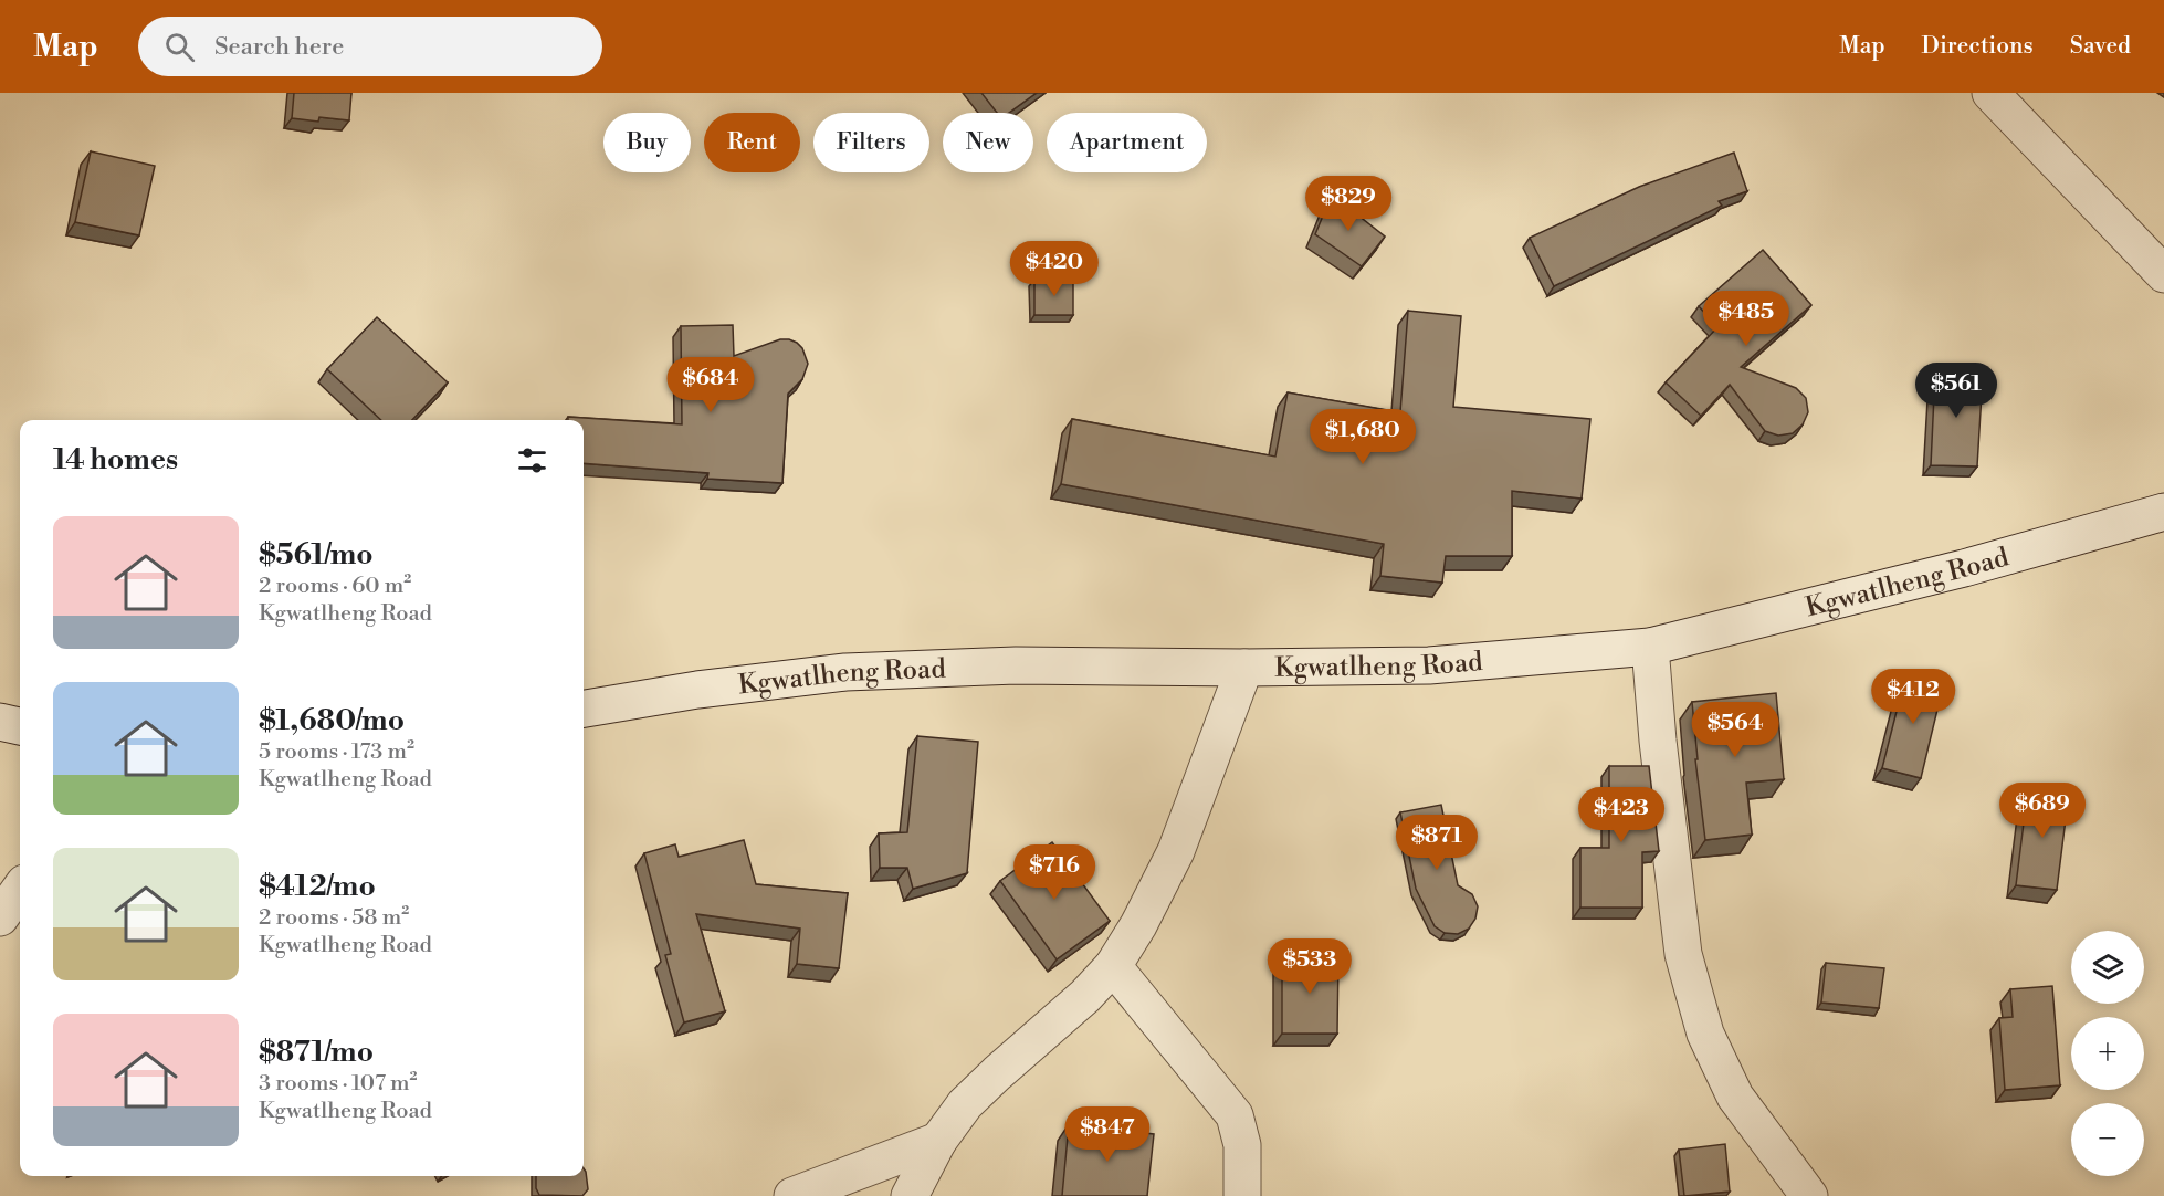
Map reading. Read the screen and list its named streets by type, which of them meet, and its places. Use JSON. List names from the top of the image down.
{
  "streets": {
    "street": ["Kgwatlheng Road"]
  },
  "page": {
    "header": "Map",
    "search": "Search here",
    "nav": ["Map", "Directions", "Saved"],
    "chip": [
      "Buy",
      "Rent",
      "Filters",
      "New",
      "Apartment"
    ],
    "price": [
      "$829",
      "$420",
      "$485",
      "$684",
      "$561",
      "$1,680",
      "$412",
      "$564",
      "$689",
      "$423",
      "$871",
      "$716",
      "$533",
      "$847"
    ],
    "heading": "14 homes",
    "list": [
      {
        "name": "$561/mo",
        "note": "2 rooms · 60 m² · Kgwatlheng Road"
      },
      {
        "name": "$1,680/mo",
        "note": "5 rooms · 173 m² · Kgwatlheng Road"
      },
      {
        "name": "$412/mo",
        "note": "2 rooms · 58 m² · Kgwatlheng Road"
      },
      {
        "name": "$871/mo",
        "note": "3 rooms · 107 m² · Kgwatlheng Road"
      }
    ],
    "map_buttons": ["+", "−"]
  }
}
